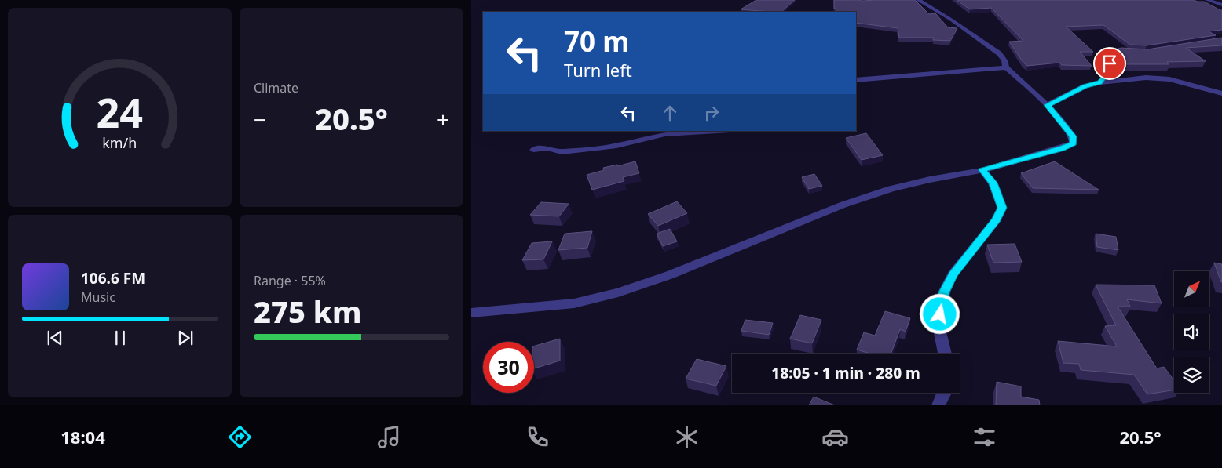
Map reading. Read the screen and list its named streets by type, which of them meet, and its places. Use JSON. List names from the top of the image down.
{
  "north": "top right",
  "page": {
    "tile": [
      "Climate",
      ["Range · 55%", "275 km"]
    ],
    "turn": ["70 m", "Turn left"],
    "heat": ["−", "20.5°", "+"],
    "song": ["106.6 FM", "Music"],
    "limit": "30",
    "trip": "18:05 · 1 min · 280 m",
    "tabs": ["18:04", "20.5°"],
    "gauge": ["24", "km/h"]
  }
}
